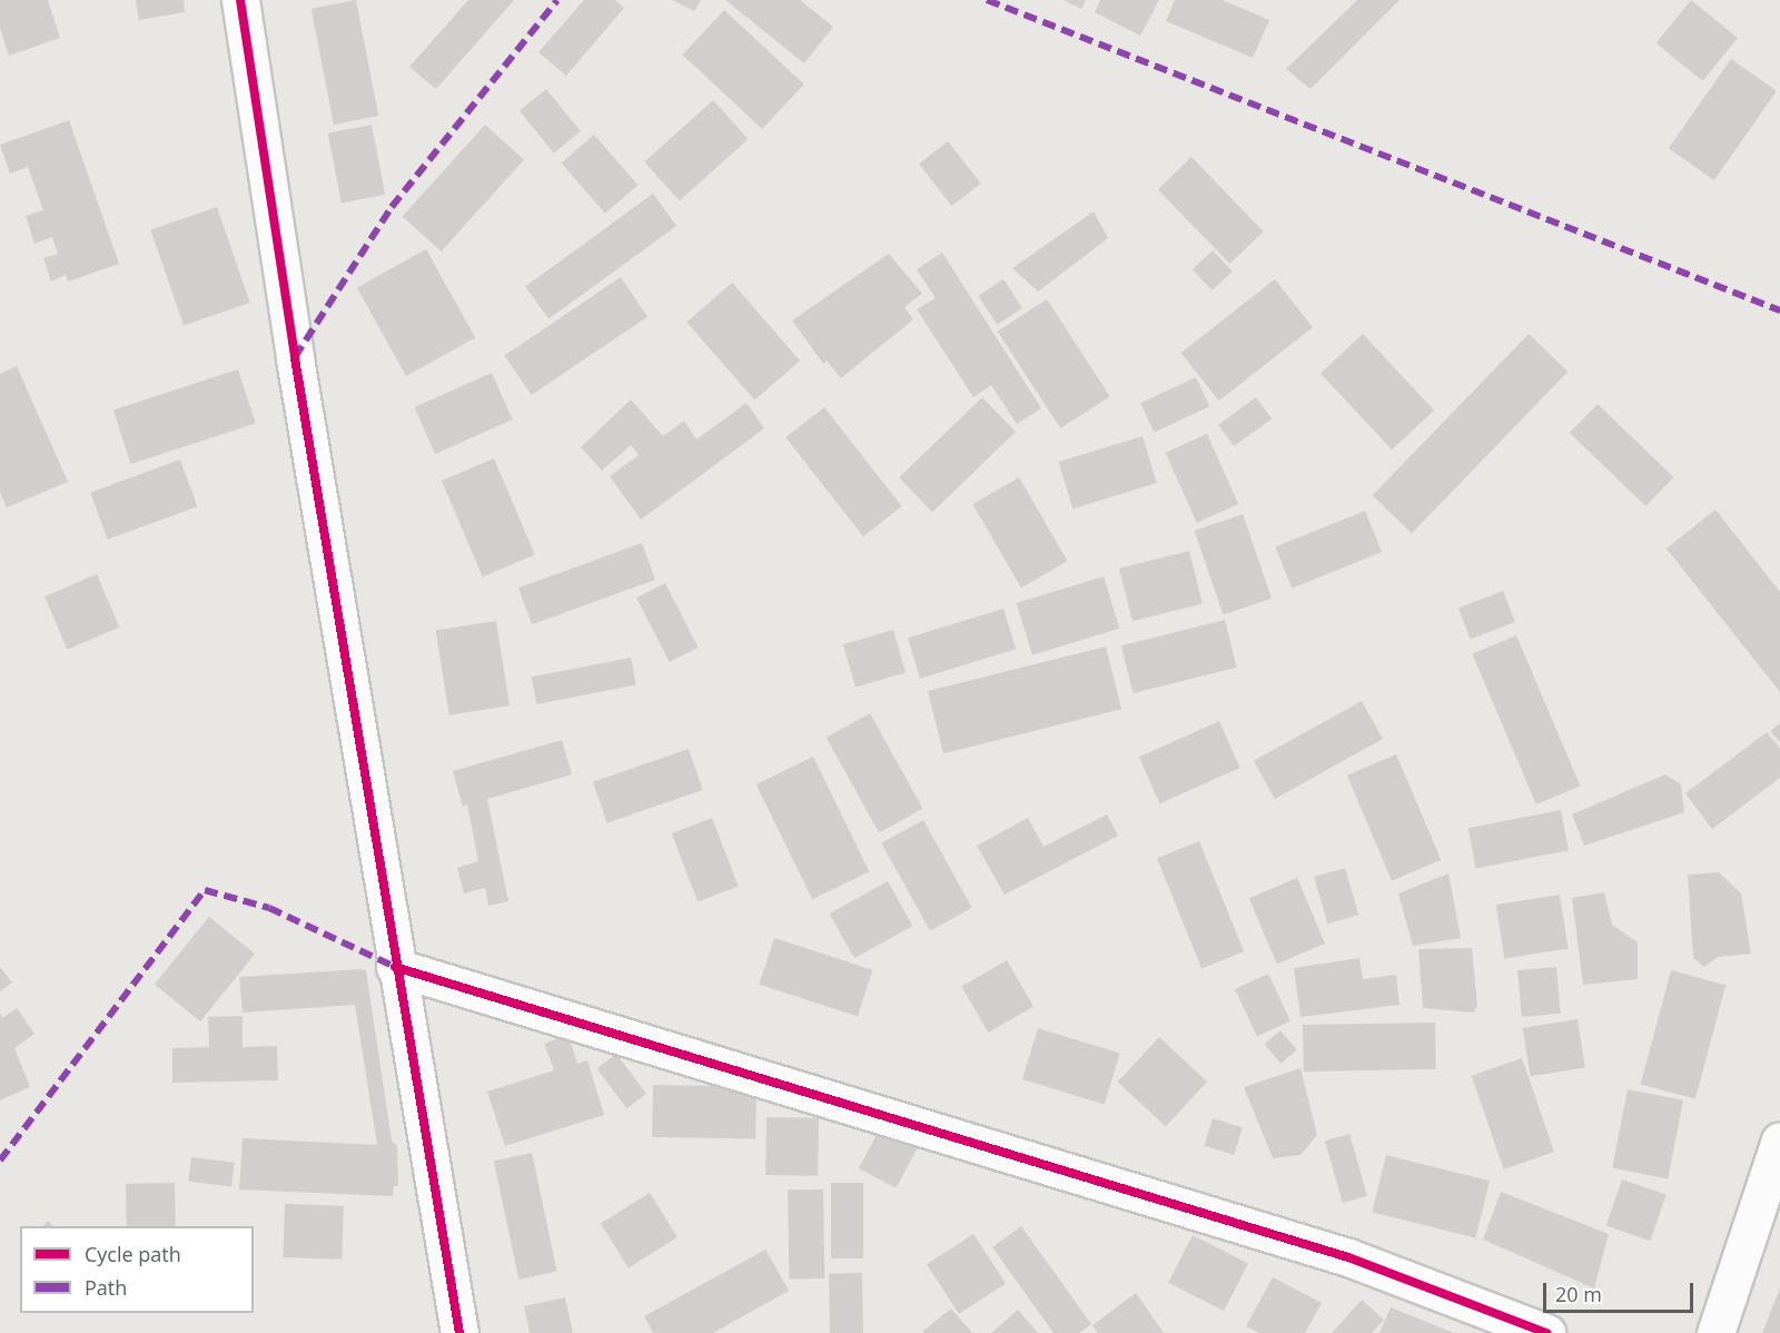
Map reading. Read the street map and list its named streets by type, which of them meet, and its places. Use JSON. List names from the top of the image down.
{
  "legend": ["Cycle path", "Path"],
  "scale_bar": "20 m"
}
